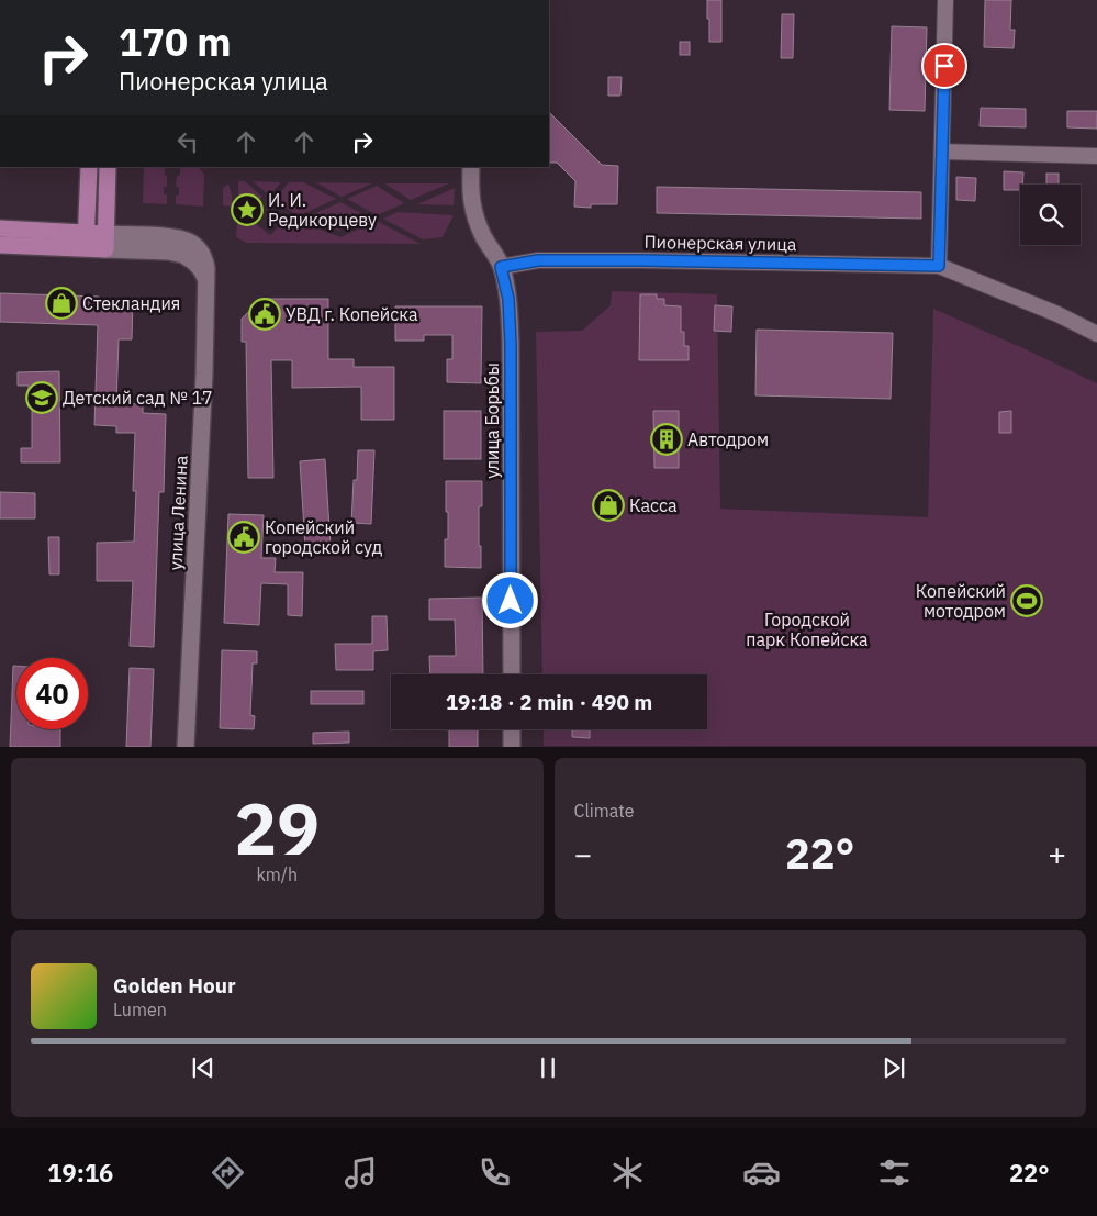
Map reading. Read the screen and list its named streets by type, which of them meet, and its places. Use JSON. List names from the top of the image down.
{
  "streets": {
    "street": ["Пионерская улица", "улица Борьбы", "улица Ленина"]
  },
  "crossings": [
    ["Пионерская улица", "улица Борьбы"]
  ],
  "parks": ["Городской парк Копейска"],
  "places": {
    "place": ["И. И. Редикорцеву"],
    "shop": ["Стекландия", "Касса"],
    "public building": ["УВД г. Копейска", "Копейский городской суд"],
    "school or university": ["Детский сад № 17"],
    "building": ["Автодром"],
    "sports": ["Копейский мотодром"]
  },
  "page": {
    "turn": ["170 m", "Пионерская улица"],
    "limit": "40",
    "trip": "19:18 · 2 min · 490 m",
    "tile": [
      ["29", "km/h"],
      "Climate"
    ],
    "heat": ["−", "22°", "+"],
    "song": ["Golden Hour", "Lumen"],
    "tabs": ["19:16", "22°"]
  }
}
